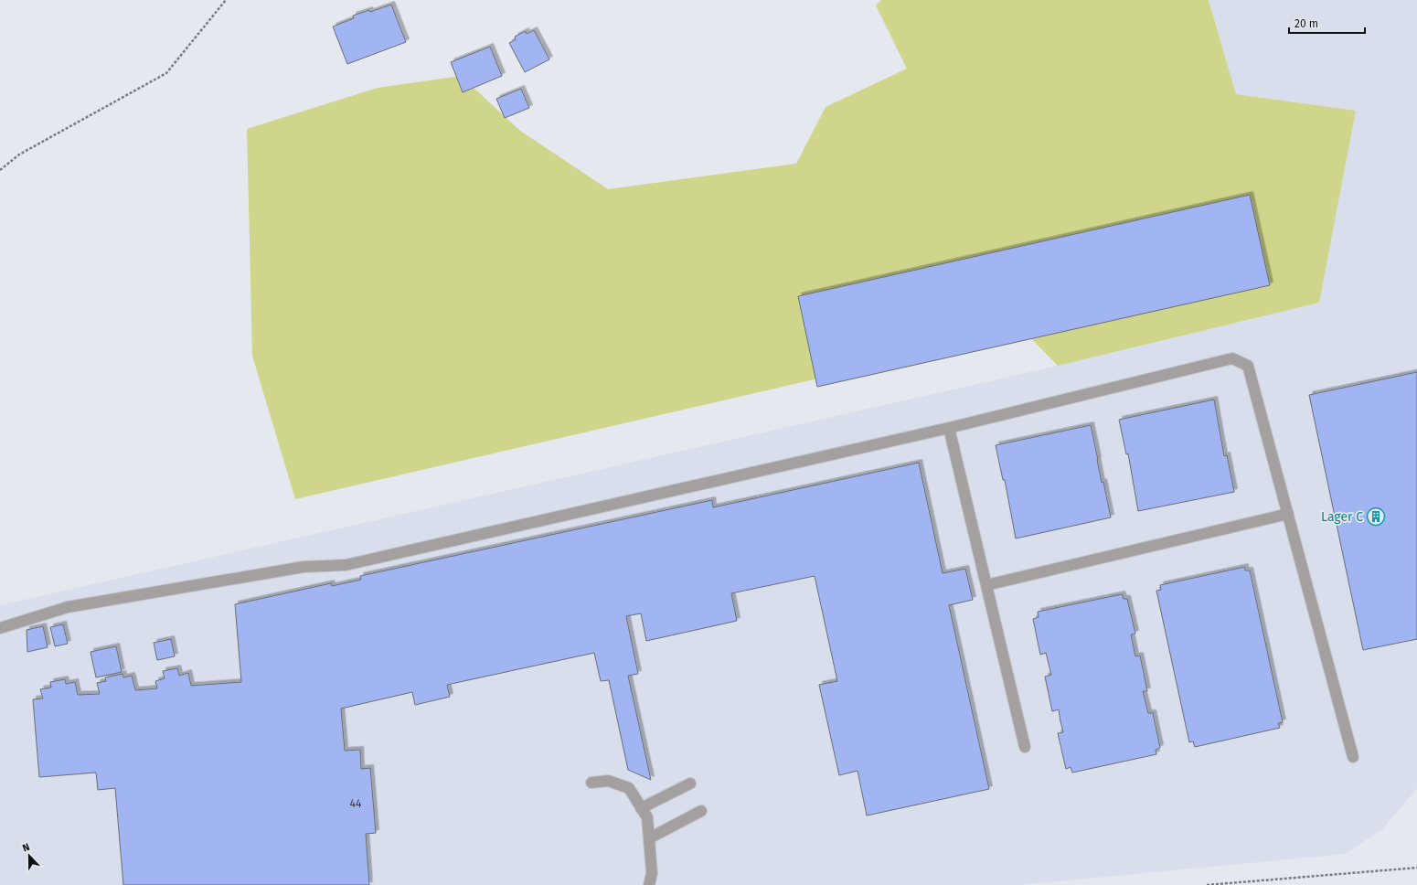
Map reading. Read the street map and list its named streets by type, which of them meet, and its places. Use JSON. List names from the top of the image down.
{
  "places": {
    "building": ["Lager C"]
  },
  "house_numbers": ["44"],
  "scale_bar": "20 m",
  "north": "top"
}
